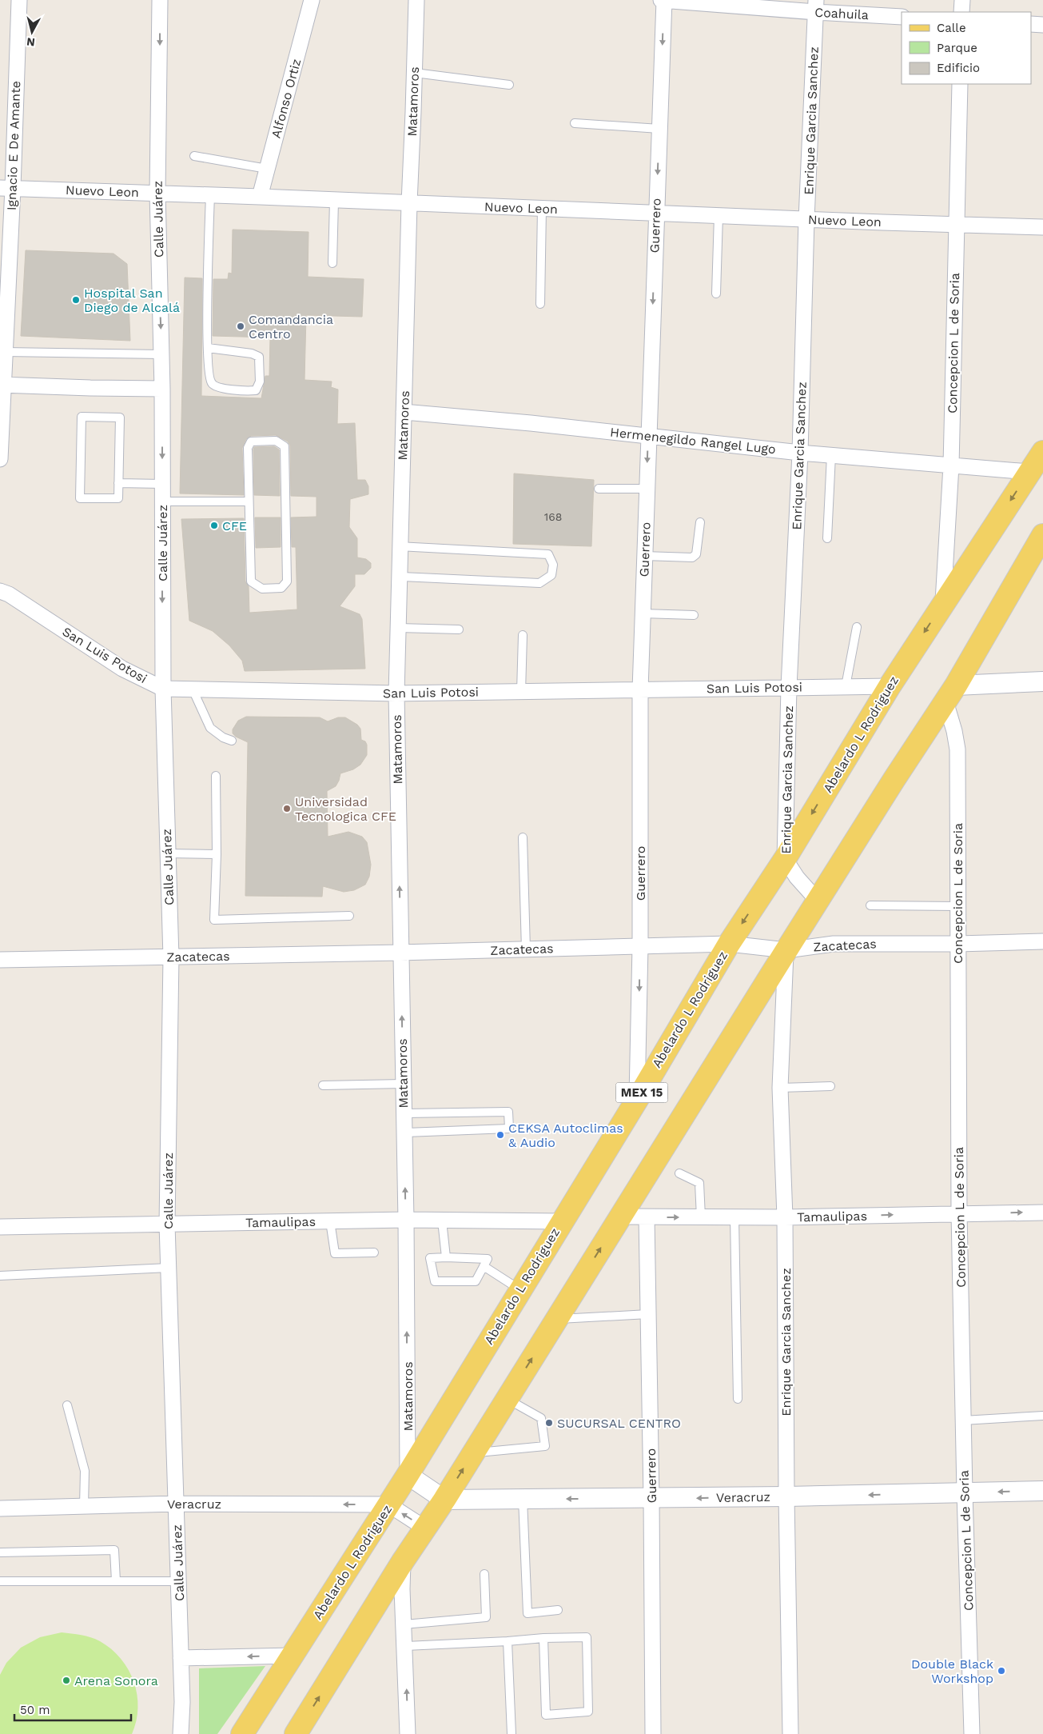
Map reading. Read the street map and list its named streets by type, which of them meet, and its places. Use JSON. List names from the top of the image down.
{
  "streets": {
    "main road": ["Abelardo L Rodriguez", "MEX 15"],
    "street": [
      "Coahuila",
      "Alfonso Ortiz",
      "Matamoros",
      "Enrique Garcia Sanchez",
      "Ignacio E De Amante",
      "Nuevo Leon",
      "Calle Juárez",
      "Guerrero",
      "Concepcion L de Soria",
      "Hermenegildo Rangel Lugo",
      "San Luis Potosi",
      "Zacatecas",
      "Tamaulipas",
      "Veracruz"
    ]
  },
  "crossings": [
    ["Coahuila", "Enrique Garcia Sanchez"],
    ["Coahuila", "Guerrero"],
    ["Alfonso Ortiz", "Nuevo Leon"],
    ["Matamoros", "Nuevo Leon"],
    ["Matamoros", "Hermenegildo Rangel Lugo"],
    ["Matamoros", "San Luis Potosi"],
    ["Matamoros", "Abelardo L Rodriguez"],
    ["Matamoros", "Zacatecas"],
    ["Matamoros", "Tamaulipas"],
    ["Enrique Garcia Sanchez", "Nuevo Leon"],
    ["Enrique Garcia Sanchez", "Hermenegildo Rangel Lugo"],
    ["Enrique Garcia Sanchez", "San Luis Potosi"],
    ["Enrique Garcia Sanchez", "Abelardo L Rodriguez"],
    ["Enrique Garcia Sanchez", "Zacatecas"],
    ["Enrique Garcia Sanchez", "Tamaulipas"],
    ["Enrique Garcia Sanchez", "Veracruz"],
    ["Ignacio E De Amante", "Nuevo Leon"],
    ["Nuevo Leon", "Calle Juárez"],
    ["Nuevo Leon", "Guerrero"],
    ["Nuevo Leon", "Concepcion L de Soria"],
    ["Calle Juárez", "San Luis Potosi"],
    ["Calle Juárez", "Zacatecas"],
    ["Calle Juárez", "Tamaulipas"],
    ["Calle Juárez", "Veracruz"],
    ["Guerrero", "Hermenegildo Rangel Lugo"],
    ["Guerrero", "San Luis Potosi"],
    ["Guerrero", "Abelardo L Rodriguez"],
    ["Guerrero", "Zacatecas"],
    ["Guerrero", "Tamaulipas"],
    ["Guerrero", "Veracruz"],
    ["Concepcion L de Soria", "Hermenegildo Rangel Lugo"],
    ["Concepcion L de Soria", "Abelardo L Rodriguez"],
    ["Concepcion L de Soria", "Zacatecas"],
    ["Concepcion L de Soria", "Tamaulipas"],
    ["Concepcion L de Soria", "Veracruz"],
    ["Hermenegildo Rangel Lugo", "Abelardo L Rodriguez"],
    ["San Luis Potosi", "Abelardo L Rodriguez"],
    ["Abelardo L Rodriguez", "Zacatecas"],
    ["Abelardo L Rodriguez", "Tamaulipas"],
    ["Abelardo L Rodriguez", "Veracruz"]
  ],
  "one_way": [
    "Matamoros",
    "Calle Juárez",
    "Guerrero",
    "Veracruz"
  ],
  "places": [
    "Hospital San Diego de Alcalá",
    "Comandancia Centro",
    "CFE",
    "Universidad Tecnologica CFE",
    "CEKSA Autoclimas & Audio",
    "SUCURSAL CENTRO",
    "Double Black Workshop",
    "Arena Sonora"
  ],
  "house_numbers": ["168"],
  "legend": ["Calle", "Parque", "Edificio"],
  "scale_bar": "50 m",
  "north": "bottom"
}
